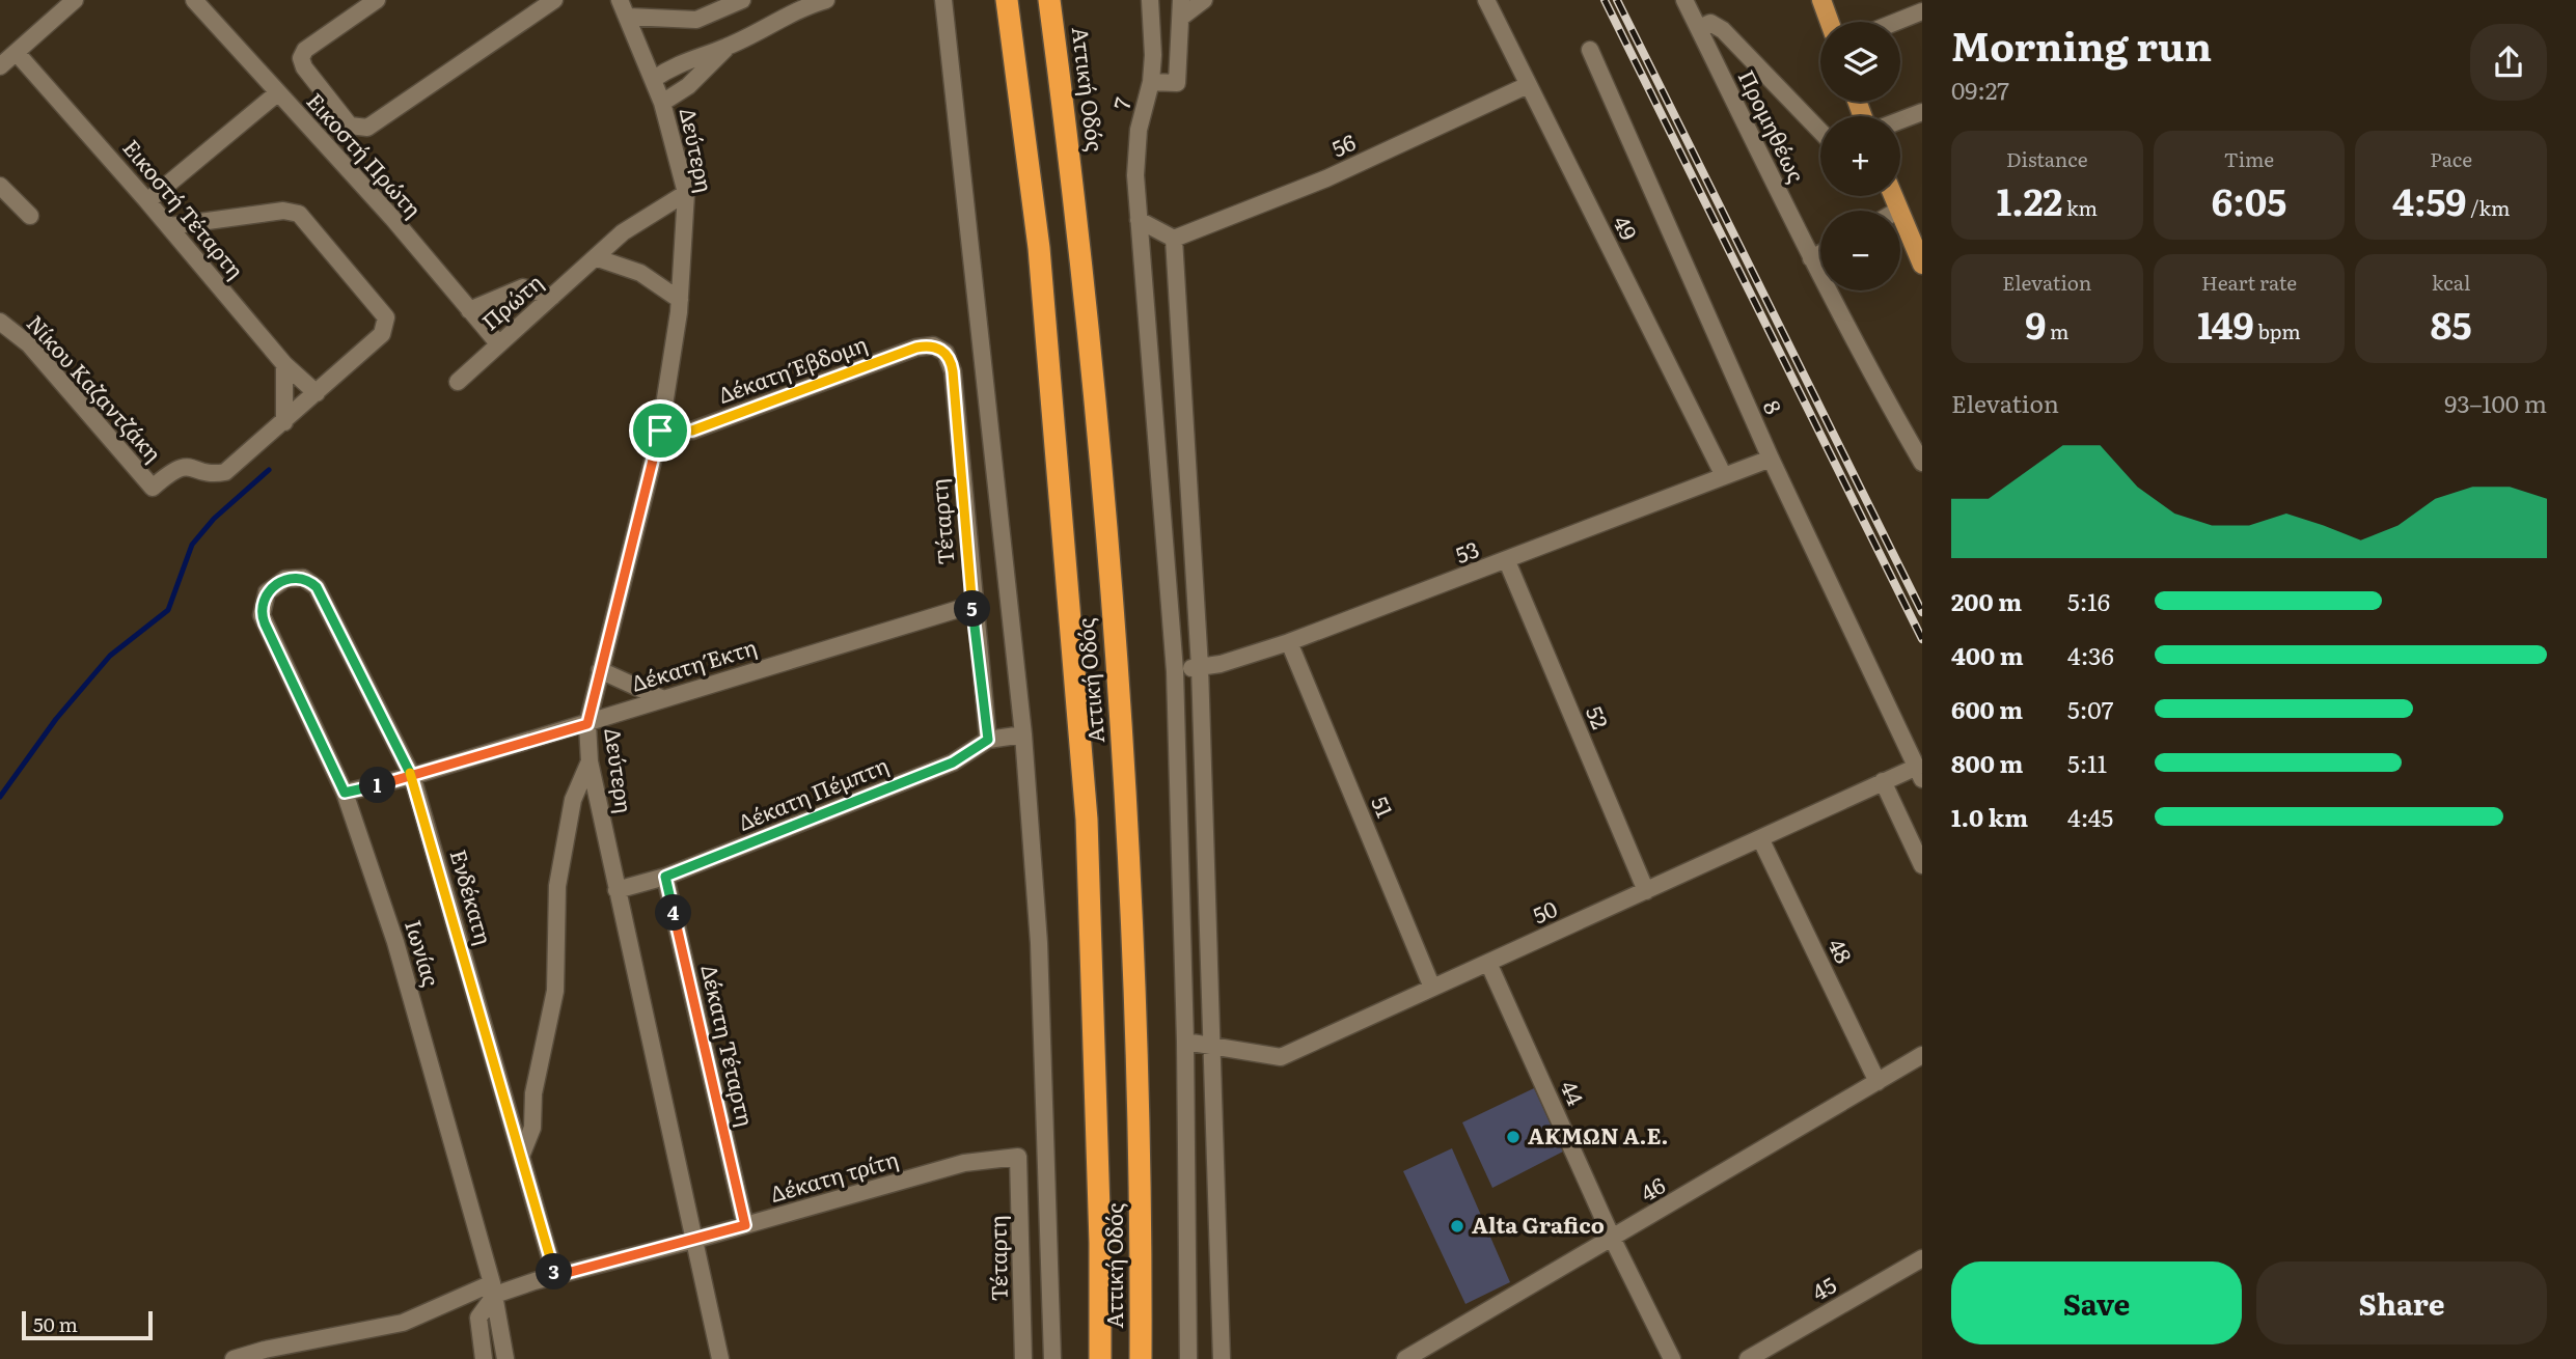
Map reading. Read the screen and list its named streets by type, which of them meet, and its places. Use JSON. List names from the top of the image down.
{
  "streets": {
    "highway": ["Αττική Οδός"],
    "street": [
      "7",
      "Προμηθέως",
      "56",
      "Δεύτερη",
      "Εικοστή Πρώτη",
      "Εικοστή Τέταρτη",
      "49",
      "Πρώτη",
      "Δέκατη Έβδομη",
      "Νίκου Καζαντζάκη",
      "8",
      "Τέταρτη",
      "53",
      "Δέκατη Έκτη",
      "52",
      "Δέκατη Πέμπτη",
      "51",
      "Ενδέκατη",
      "50",
      "48",
      "Ιωνίας",
      "Δέκατη Τέταρτη",
      "44",
      "Δέκατη τρίτη",
      "46",
      "45"
    ]
  },
  "crossings": [
    ["7", "53"],
    ["7", "50"],
    ["56", "49"],
    ["Δεύτερη", "Πρώτη"],
    ["Δεύτερη", "Δέκατη Έβδομη"],
    ["Δεύτερη", "Δέκατη Έκτη"],
    ["Δεύτερη", "Δέκατη Πέμπτη"],
    ["Δεύτερη", "Δέκατη τρίτη"],
    ["Εικοστή Πρώτη", "Πρώτη"],
    ["49", "53"],
    ["Δέκατη Έβδομη", "Τέταρτη"],
    ["8", "53"],
    ["8", "50"],
    ["Τέταρτη", "Δέκατη Έκτη"],
    ["Τέταρτη", "Δέκατη Πέμπτη"],
    ["Τέταρτη", "Δέκατη τρίτη"],
    ["53", "52"],
    ["53", "51"],
    ["Δέκατη Έκτη", "Ενδέκατη"],
    ["Δέκατη Έκτη", "Ιωνίας"],
    ["52", "50"],
    ["Δέκατη Πέμπτη", "Δέκατη Τέταρτη"],
    ["51", "50"],
    ["Ενδέκατη", "Ιωνίας"],
    ["Ενδέκατη", "Δέκατη τρίτη"],
    ["50", "48"],
    ["50", "44"],
    ["48", "46"],
    ["Ιωνίας", "Δέκατη τρίτη"],
    ["Δέκατη Τέταρτη", "Δέκατη τρίτη"],
    ["44", "46"]
  ],
  "places": ["ΑΚΜΩΝ Α.Ε.", "Alta Grafico"],
  "scale_bar": "50 m",
  "page": {
    "heading": ["Morning run", "09:27"],
    "map_buttons": ["+", "−"],
    "stats": [
      ["Distance", "1.22 km"],
      ["Time", "6:05"],
      ["Pace", "4:59 /km"],
      ["Elevation", "9 m"],
      ["Heart rate", "149 bpm"],
      ["kcal", "85"]
    ],
    "chart": ["Elevation", "93–100 m"],
    "list": [
      {
        "name": "200 m",
        "note": "5:16"
      },
      {
        "name": "400 m",
        "note": "4:36"
      },
      {
        "name": "600 m",
        "note": "5:07"
      },
      {
        "name": "800 m",
        "note": "5:11"
      },
      {
        "name": "1.0 km",
        "note": "4:45"
      }
    ],
    "pins": [
      "5",
      "1",
      "4",
      "3"
    ],
    "buttons": ["Save", "Share"],
    "scale": "50 m"
  }
}
